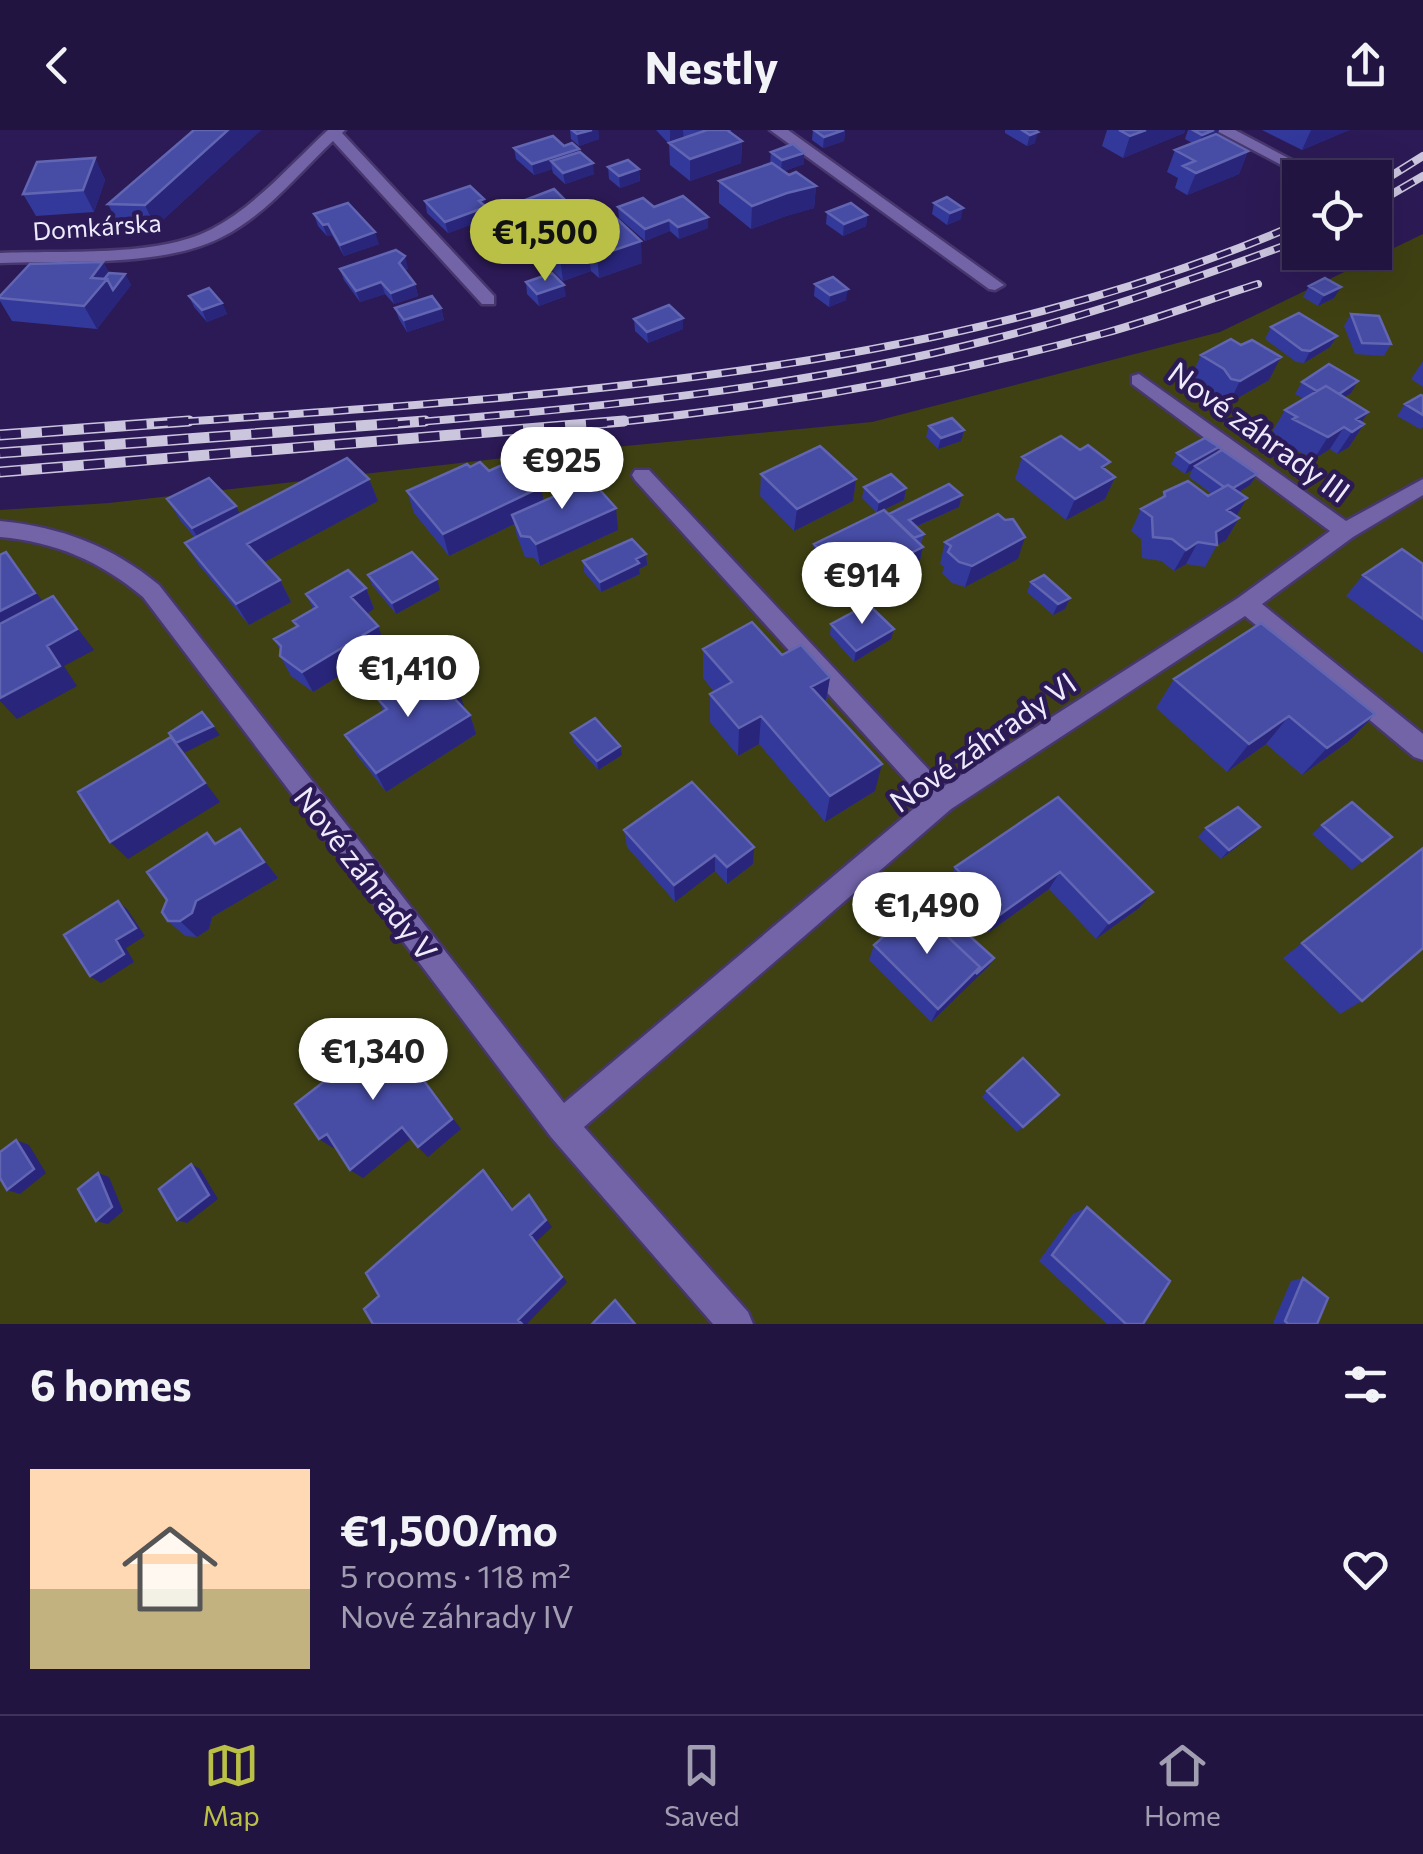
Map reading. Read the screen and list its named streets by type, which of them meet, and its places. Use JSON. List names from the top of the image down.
{
  "streets": {
    "street": [
      "Domkárska",
      "Nové záhrady III",
      "Nové záhrady VI",
      "Nové záhrady V"
    ]
  },
  "crossings": [
    ["Nové záhrady III", "Nové záhrady VI"],
    ["Nové záhrady VI", "Nové záhrady V"]
  ],
  "page": {
    "header": "Nestly",
    "price": [
      "€1,500",
      "€925",
      "€914",
      "€1,410",
      "€1,490",
      "€1,340"
    ],
    "heading": "6 homes",
    "list": [
      {
        "name": "€1,500/mo",
        "note": "5 rooms · 118 m² · Nové záhrady IV"
      }
    ],
    "tabs": ["Map", "Saved", "Home"]
  }
}
